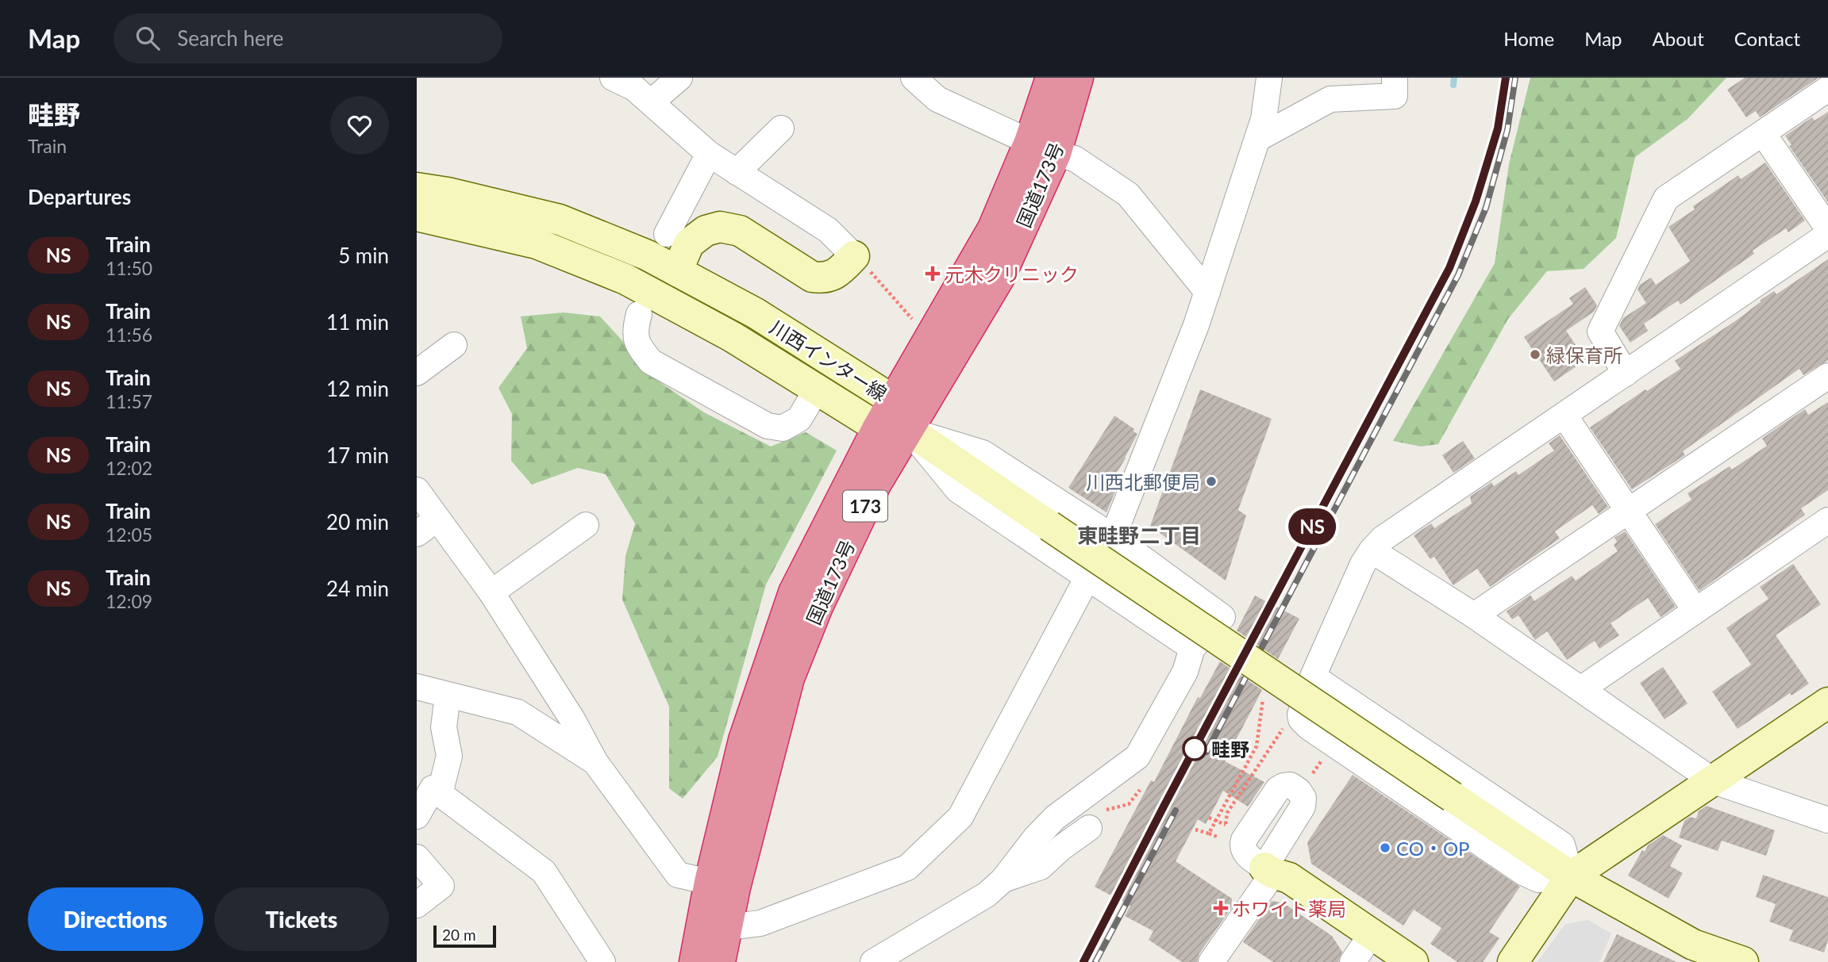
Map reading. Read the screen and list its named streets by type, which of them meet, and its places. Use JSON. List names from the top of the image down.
{
  "streets": {
    "highway": ["国道173号", "173"],
    "street": ["川西インター線"]
  },
  "crossings": [
    ["国道173号", "川西インター線"]
  ],
  "districts": ["東畦野二丁目"],
  "places": {
    "health": ["元木クリニック", "ホワイト薬局"],
    "other": [
      "緑保育所",
      "川西北郵便局",
      "畦野",
      "CO・OP"
    ]
  },
  "scale_bar": "20 m",
  "page": {
    "header": "Map",
    "search": "Search here",
    "nav": [
      "Home",
      "Map",
      "About",
      "Contact"
    ],
    "heading": [
      ["畦野", "Train"],
      "Departures"
    ],
    "on_map": "NS",
    "list": [
      {
        "mark": "NS",
        "name": "Train",
        "note": "11:50",
        "value": "5 min"
      },
      {
        "mark": "NS",
        "name": "Train",
        "note": "11:56",
        "value": "11 min"
      },
      {
        "mark": "NS",
        "name": "Train",
        "note": "11:57",
        "value": "12 min"
      },
      {
        "mark": "NS",
        "name": "Train",
        "note": "12:02",
        "value": "17 min"
      },
      {
        "mark": "NS",
        "name": "Train",
        "note": "12:05",
        "value": "20 min"
      },
      {
        "mark": "NS",
        "name": "Train",
        "note": "12:09",
        "value": "24 min"
      }
    ],
    "buttons": ["Directions", "Tickets"],
    "scale": "20 m"
  }
}
